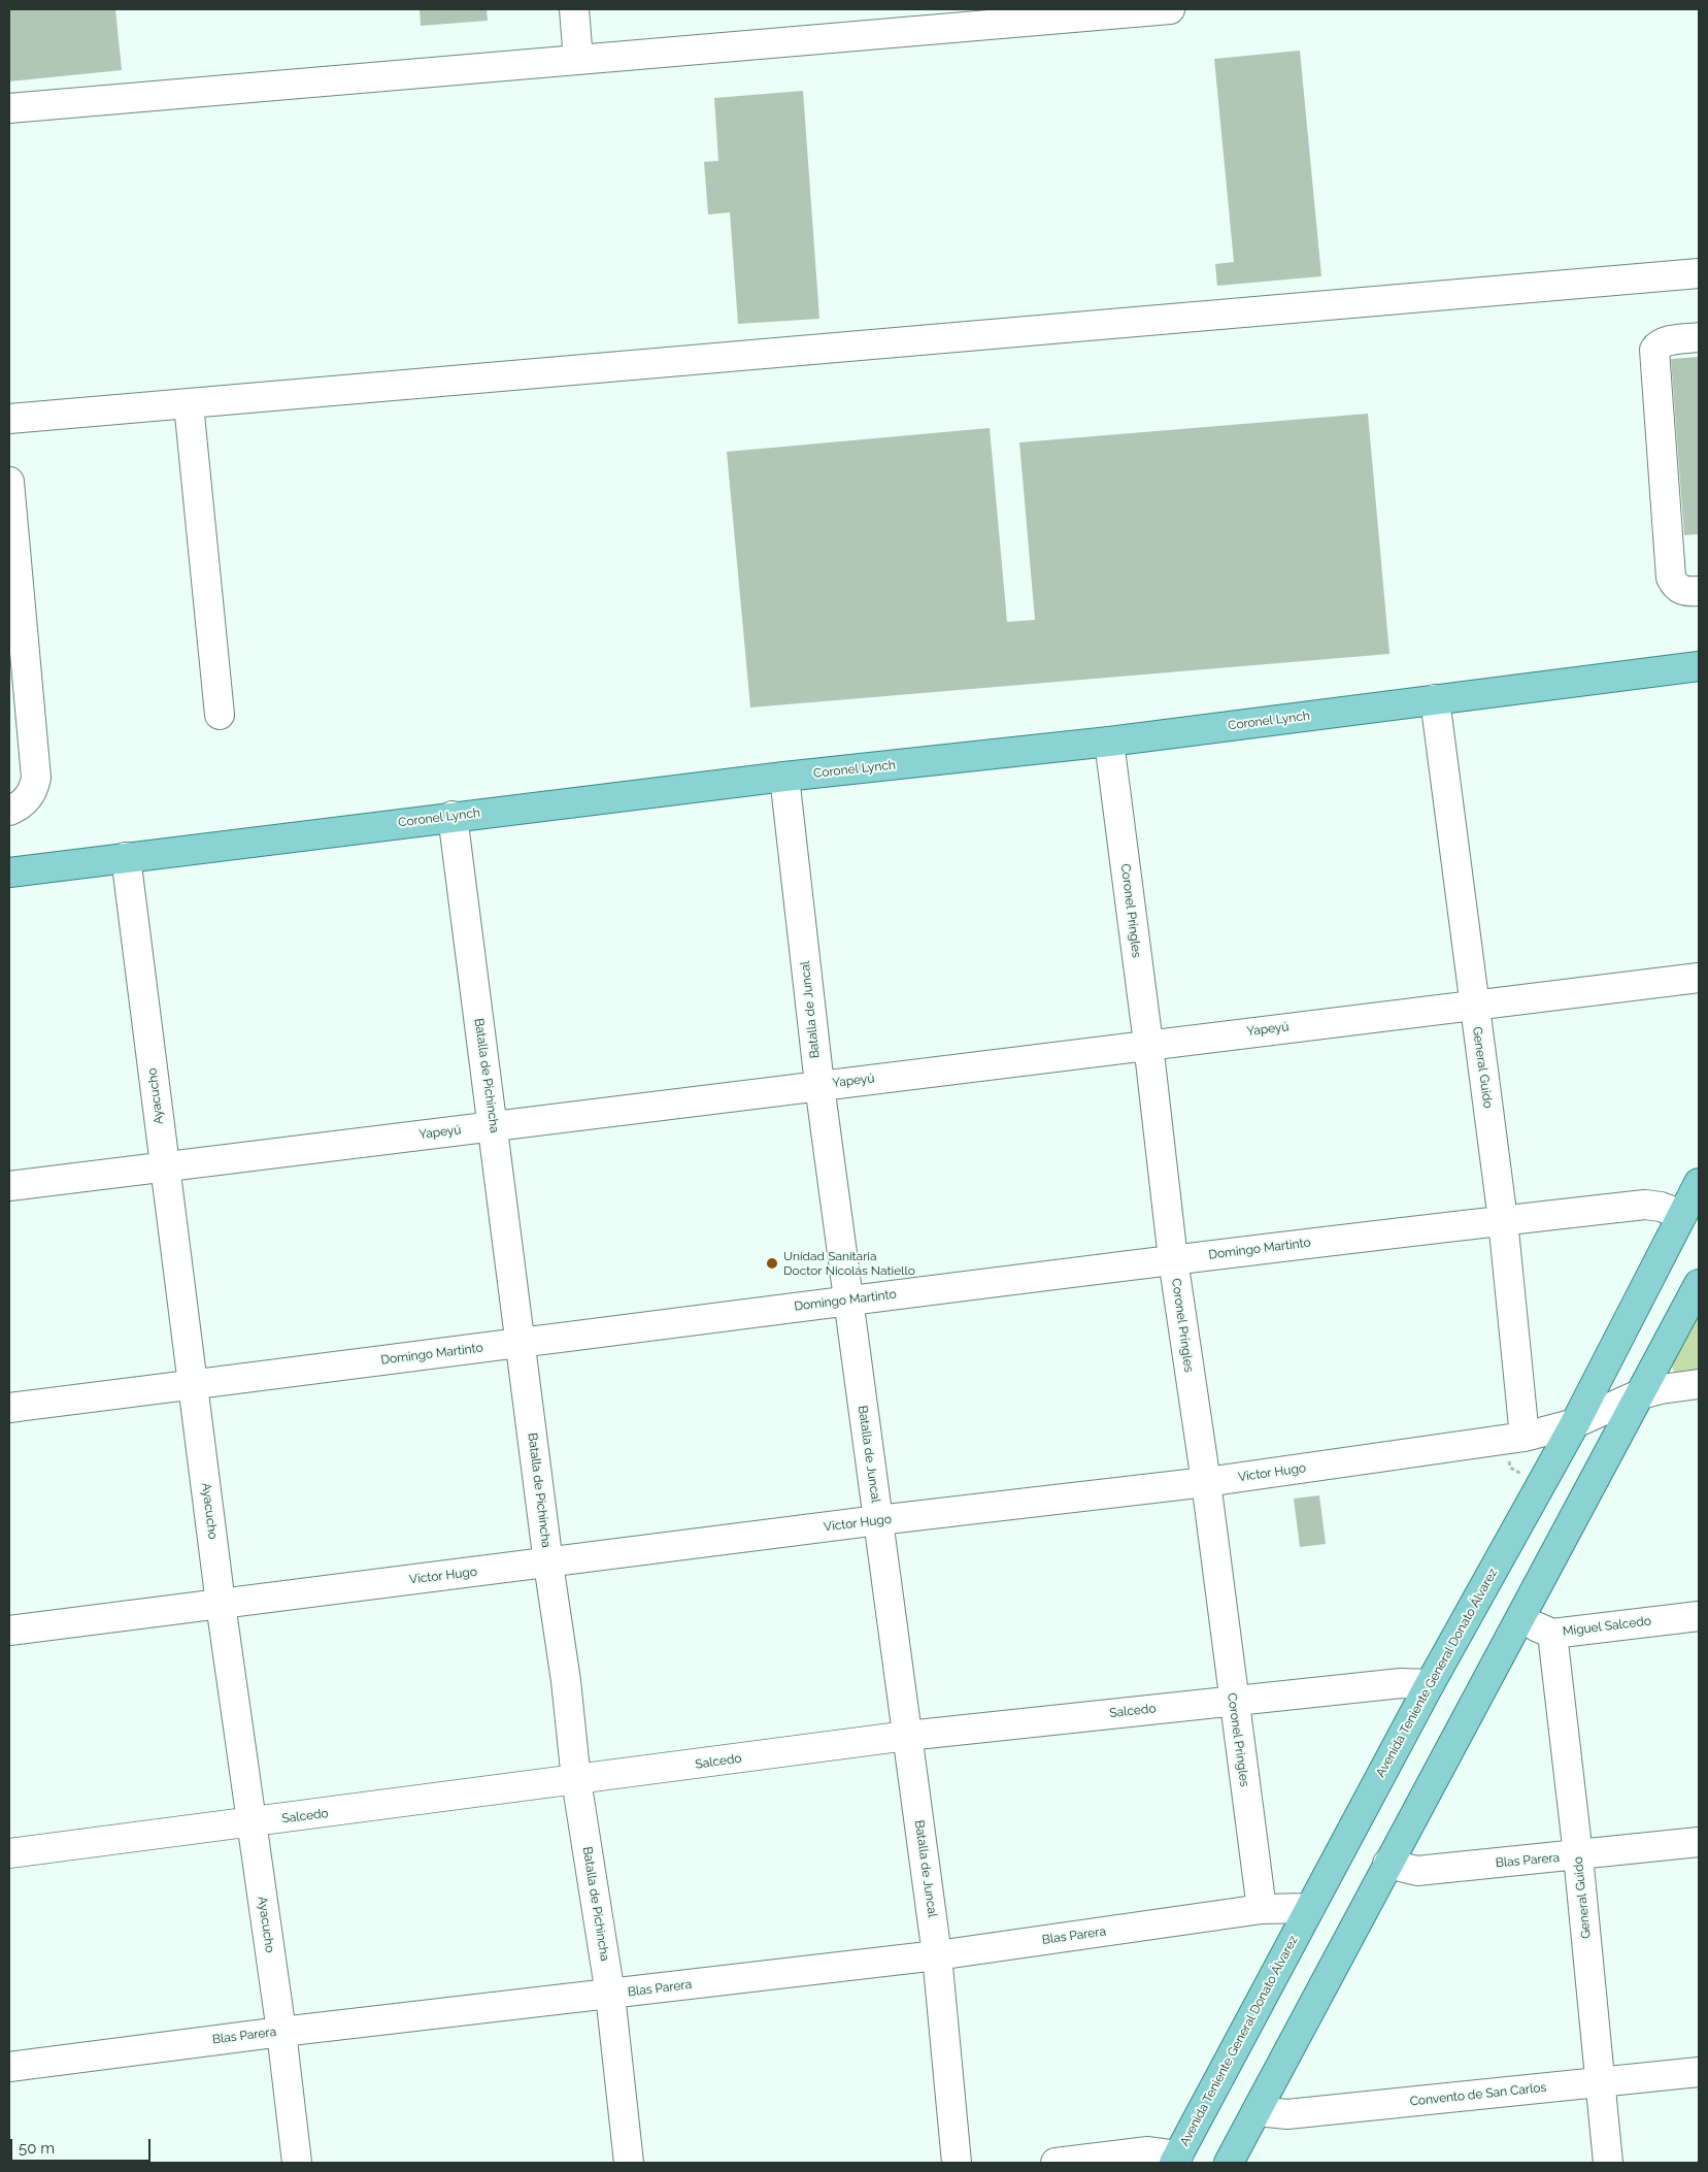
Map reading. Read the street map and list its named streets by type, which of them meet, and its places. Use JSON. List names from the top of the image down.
{
  "streets": {
    "main road": ["Coronel Lynch", "Avenida Teniente General Donato Álvarez"],
    "street": [
      "Coronel Pringles",
      "Batalla de Juncal",
      "Yapeyú",
      "General Guido",
      "Batalla de Pichincha",
      "Ayacucho",
      "Domingo Martinto",
      "Victor Hugo",
      "Miguel Salcedo",
      "Salcedo",
      "Blas Parera",
      "Convento de San Carlos"
    ]
  },
  "crossings": [
    ["Coronel Lynch", "Coronel Pringles"],
    ["Coronel Lynch", "Batalla de Juncal"],
    ["Coronel Lynch", "General Guido"],
    ["Coronel Lynch", "Batalla de Pichincha"],
    ["Coronel Lynch", "Ayacucho"],
    ["Coronel Pringles", "Yapeyú"],
    ["Coronel Pringles", "Domingo Martinto"],
    ["Coronel Pringles", "Victor Hugo"],
    ["Coronel Pringles", "Salcedo"],
    ["Coronel Pringles", "Blas Parera"],
    ["Batalla de Juncal", "Yapeyú"],
    ["Batalla de Juncal", "Domingo Martinto"],
    ["Batalla de Juncal", "Victor Hugo"],
    ["Batalla de Juncal", "Salcedo"],
    ["Batalla de Juncal", "Blas Parera"],
    ["Yapeyú", "General Guido"],
    ["Yapeyú", "Batalla de Pichincha"],
    ["Yapeyú", "Ayacucho"],
    ["General Guido", "Domingo Martinto"],
    ["General Guido", "Victor Hugo"],
    ["General Guido", "Miguel Salcedo"],
    ["General Guido", "Blas Parera"],
    ["General Guido", "Convento de San Carlos"],
    ["Batalla de Pichincha", "Domingo Martinto"],
    ["Batalla de Pichincha", "Victor Hugo"],
    ["Batalla de Pichincha", "Salcedo"],
    ["Batalla de Pichincha", "Blas Parera"],
    ["Ayacucho", "Domingo Martinto"],
    ["Ayacucho", "Victor Hugo"],
    ["Ayacucho", "Salcedo"],
    ["Ayacucho", "Blas Parera"],
    ["Domingo Martinto", "Avenida Teniente General Donato Álvarez"],
    ["Victor Hugo", "Avenida Teniente General Donato Álvarez"],
    ["Avenida Teniente General Donato Álvarez", "Salcedo"],
    ["Avenida Teniente General Donato Álvarez", "Blas Parera"]
  ],
  "places": ["Unidad Sanitaria Doctor Nicolás Natiello"],
  "scale_bar": "50 m"
}
